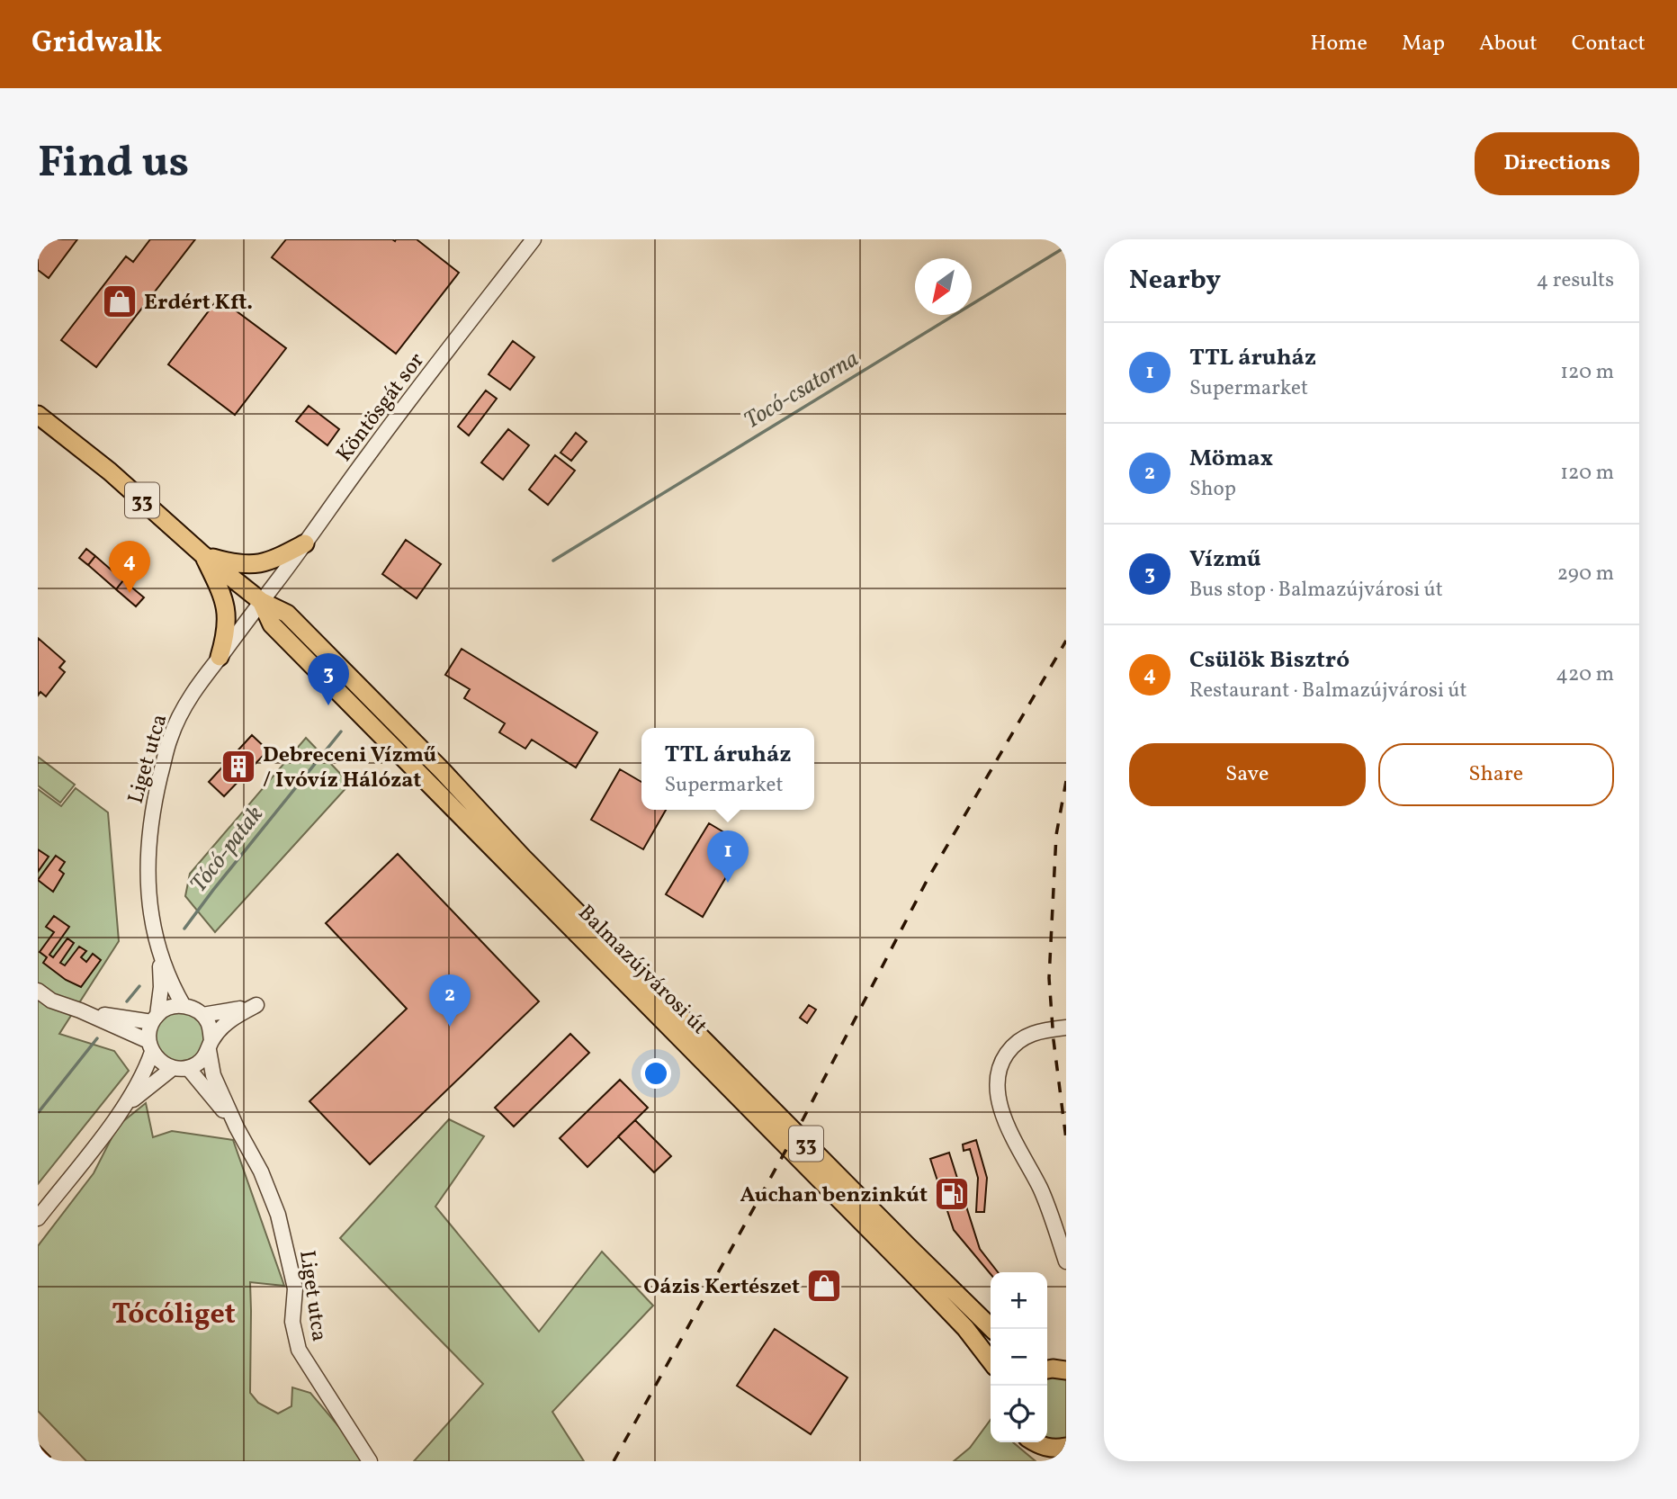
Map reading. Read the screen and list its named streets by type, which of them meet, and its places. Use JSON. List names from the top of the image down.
{
  "streets": {
    "main road": ["33", "Balmazújvárosi út"],
    "street": ["Köntösgát sor", "Liget utca"]
  },
  "crossings": [
    ["Köntösgát sor", "Liget utca"],
    ["Köntösgát sor", "Balmazújvárosi út"],
    ["Liget utca", "Balmazújvárosi út"]
  ],
  "districts": ["Tócóliget"],
  "water": ["Tocó-csatorna", "Tócó-patak"],
  "places": {
    "shop": ["Erdért Kft.", "Oázis Kertészet"],
    "building": ["Debreceni Vízmű / Ivóvíz Hálózat"],
    "fuel station": ["Auchan benzinkút"]
  },
  "north": "bottom left",
  "page": {
    "header": "Gridwalk",
    "nav": [
      "Home",
      "Map",
      "About",
      "Contact"
    ],
    "buttons": [
      "Directions",
      ["Save", "Share"]
    ],
    "title": "Find us",
    "heading": ["Nearby", "4 results"],
    "list": [
      {
        "mark": "1",
        "name": "TTL áruház",
        "note": "Supermarket",
        "value": "120 m"
      },
      {
        "mark": "2",
        "name": "Mömax",
        "note": "Shop",
        "value": "120 m"
      },
      {
        "mark": "3",
        "name": "Vízmű",
        "note": "Bus stop · Balmazújvárosi út",
        "value": "290 m"
      },
      {
        "mark": "4",
        "name": "Csülök Bisztró",
        "note": "Restaurant · Balmazújvárosi út",
        "value": "420 m"
      }
    ],
    "pins": [
      "4",
      "3",
      "1",
      "2"
    ],
    "popup": ["TTL áruház", "Supermarket"],
    "map_buttons": ["+", "−"]
  }
}
